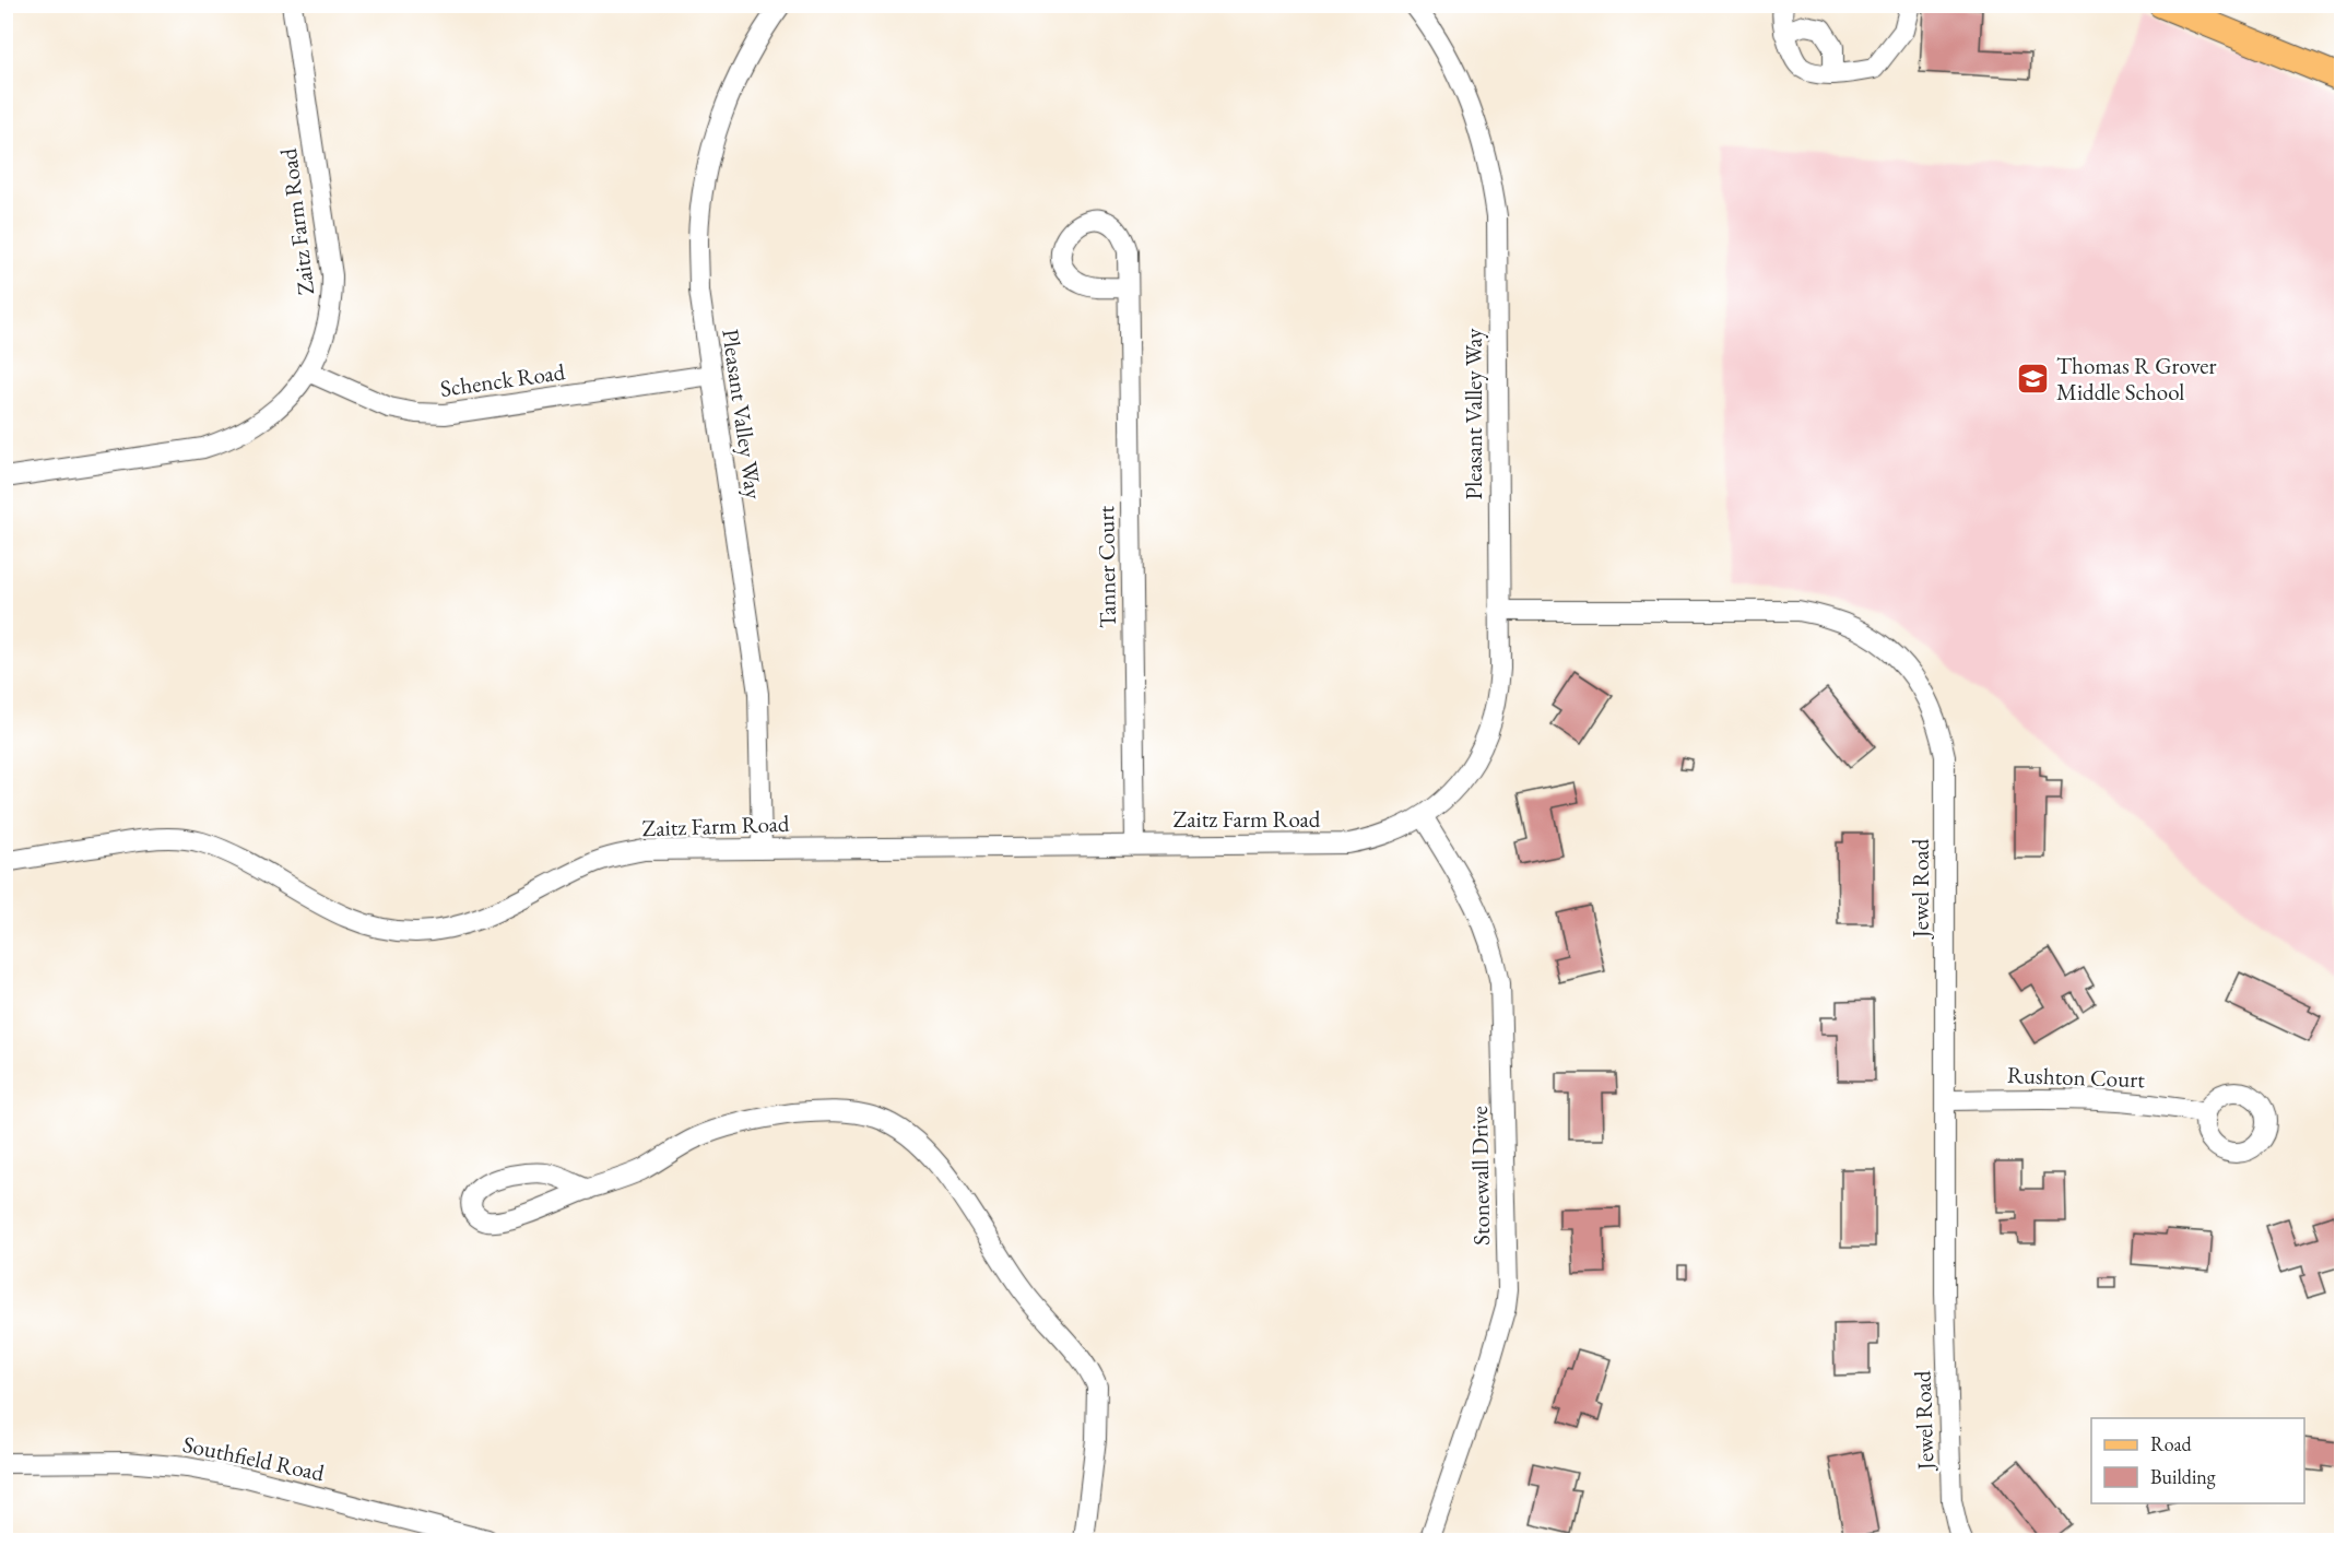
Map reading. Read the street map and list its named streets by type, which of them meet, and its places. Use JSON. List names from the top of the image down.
{
  "streets": {
    "street": [
      "Zaitz Farm Road",
      "Schenck Road",
      "Pleasant Valley Way",
      "Tanner Court",
      "Jewel Road",
      "Rushton Court",
      "Stonewall Drive",
      "Southfield Road"
    ]
  },
  "crossings": [
    ["Zaitz Farm Road", "Schenck Road"],
    ["Zaitz Farm Road", "Pleasant Valley Way"],
    ["Zaitz Farm Road", "Tanner Court"],
    ["Zaitz Farm Road", "Stonewall Drive"],
    ["Schenck Road", "Pleasant Valley Way"],
    ["Pleasant Valley Way", "Jewel Road"],
    ["Pleasant Valley Way", "Stonewall Drive"],
    ["Jewel Road", "Rushton Court"]
  ],
  "places": {
    "school or university": ["Thomas R Grover Middle School"]
  },
  "legend": ["Road", "Building"]
}
